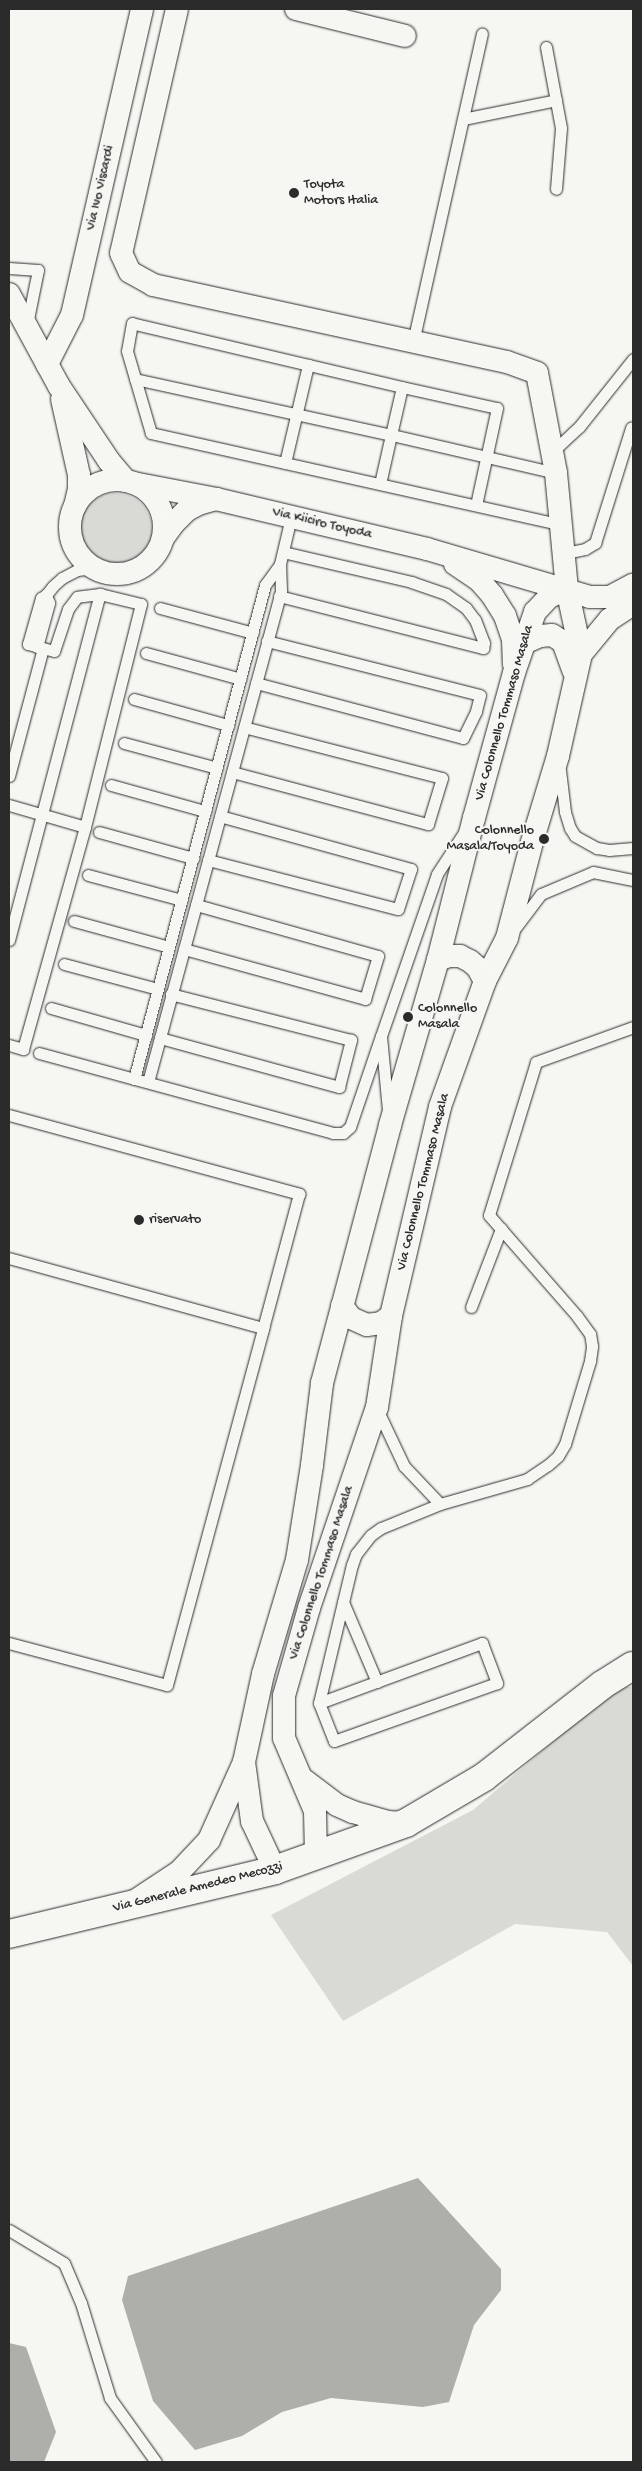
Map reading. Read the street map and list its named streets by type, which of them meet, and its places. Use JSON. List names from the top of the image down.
{
  "streets": {
    "street": [
      "Via Ivo Viscardi",
      "Via Kiiciro Toyoda",
      "Via Colonnello Tommaso Masala",
      "Via Generale Amedeo Mecozzi"
    ]
  },
  "crossings": [
    ["Via Kiiciro Toyoda", "Via Colonnello Tommaso Masala"],
    ["Via Colonnello Tommaso Masala", "Via Generale Amedeo Mecozzi"]
  ],
  "places": [
    "Toyota Motors Italia",
    "Colonnello Masala/Toyoda",
    "Colonnello Masala",
    "riservato"
  ]
}
